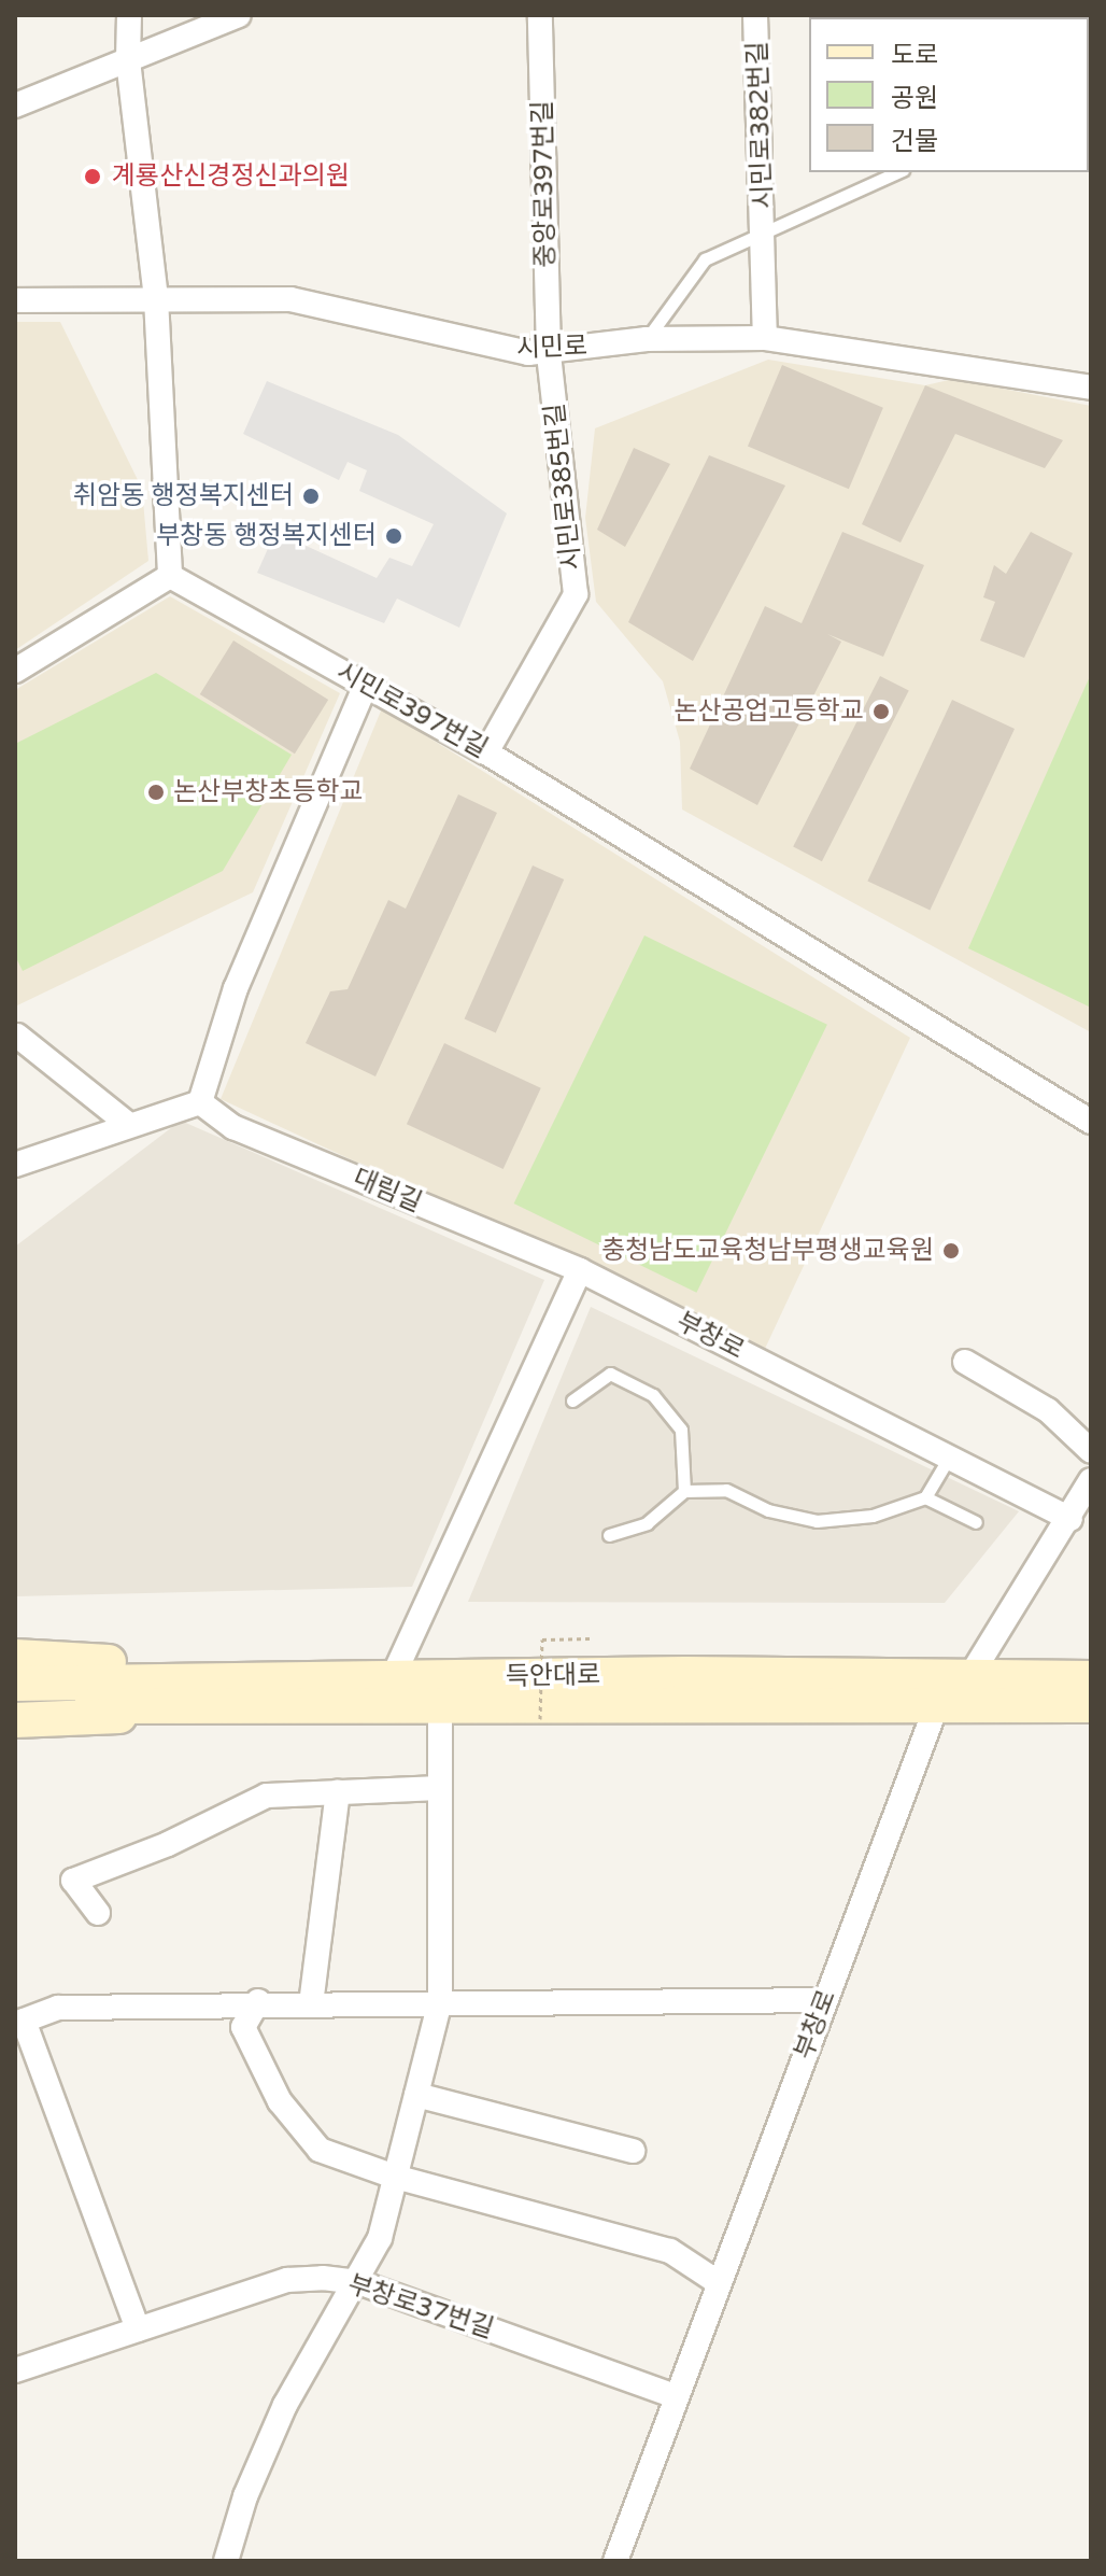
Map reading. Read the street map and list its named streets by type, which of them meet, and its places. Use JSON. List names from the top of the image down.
{
  "streets": {
    "street": [
      "시민로382번길",
      "중앙로397번길",
      "시민로",
      "시민로385번길",
      "시민로397번길",
      "대림길",
      "부창로",
      "득안대로",
      "부창로37번길"
    ]
  },
  "crossings": [
    ["시민로382번길", "시민로"],
    ["중앙로397번길", "시민로"],
    ["중앙로397번길", "시민로385번길"],
    ["시민로", "시민로385번길"],
    ["시민로385번길", "시민로397번길"],
    ["대림길", "부창로"],
    ["부창로", "득안대로"],
    ["부창로", "부창로37번길"]
  ],
  "places": [
    "계룡산신경정신과의원",
    "취암동 행정복지센터",
    "부창동 행정복지센터",
    "논산공업고등학교",
    "논산부창초등학교",
    "충청남도교육청남부평생교육원"
  ],
  "legend": ["도로", "공원", "건물"]
}
